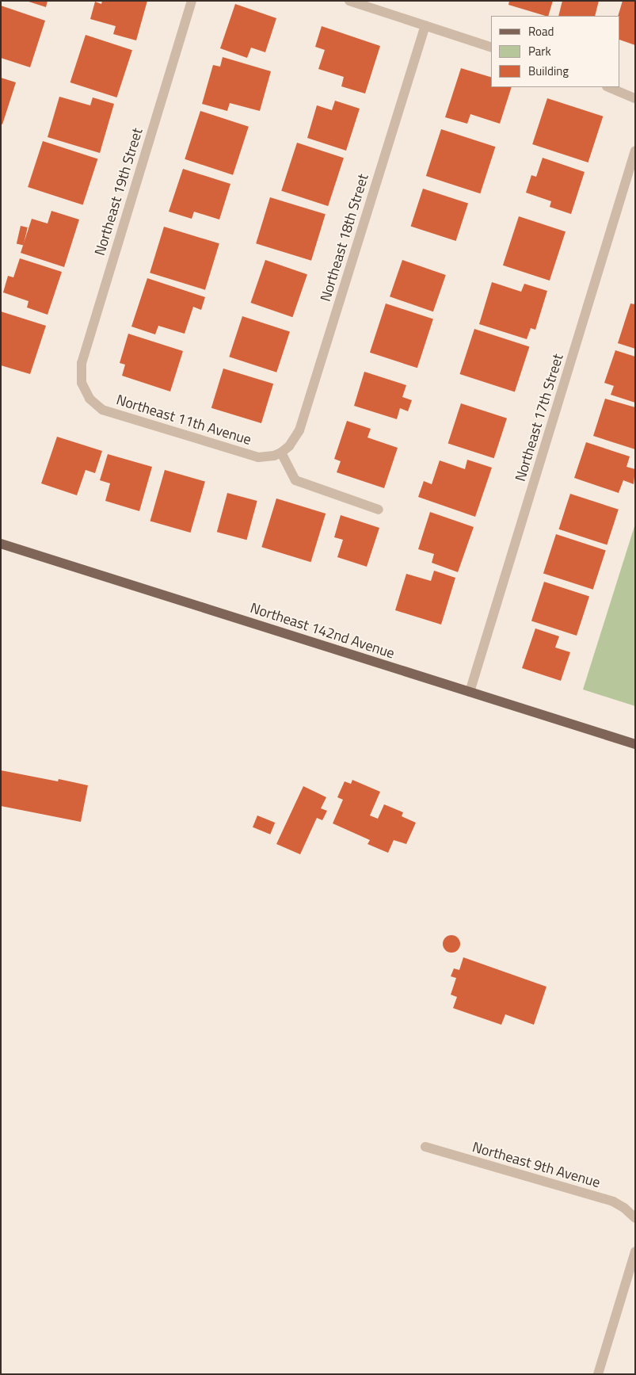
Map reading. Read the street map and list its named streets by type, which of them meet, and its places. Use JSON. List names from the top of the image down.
{
  "streets": {
    "main road": ["Northeast 142nd Avenue"],
    "street": [
      "Northeast 19th Street",
      "Northeast 18th Street",
      "Northeast 17th Street",
      "Northeast 11th Avenue",
      "Northeast 9th Avenue"
    ]
  },
  "crossings": [
    ["Northeast 19th Street", "Northeast 11th Avenue"],
    ["Northeast 18th Street", "Northeast 11th Avenue"],
    ["Northeast 17th Street", "Northeast 142nd Avenue"]
  ],
  "legend": ["Road", "Park", "Building"]
}
